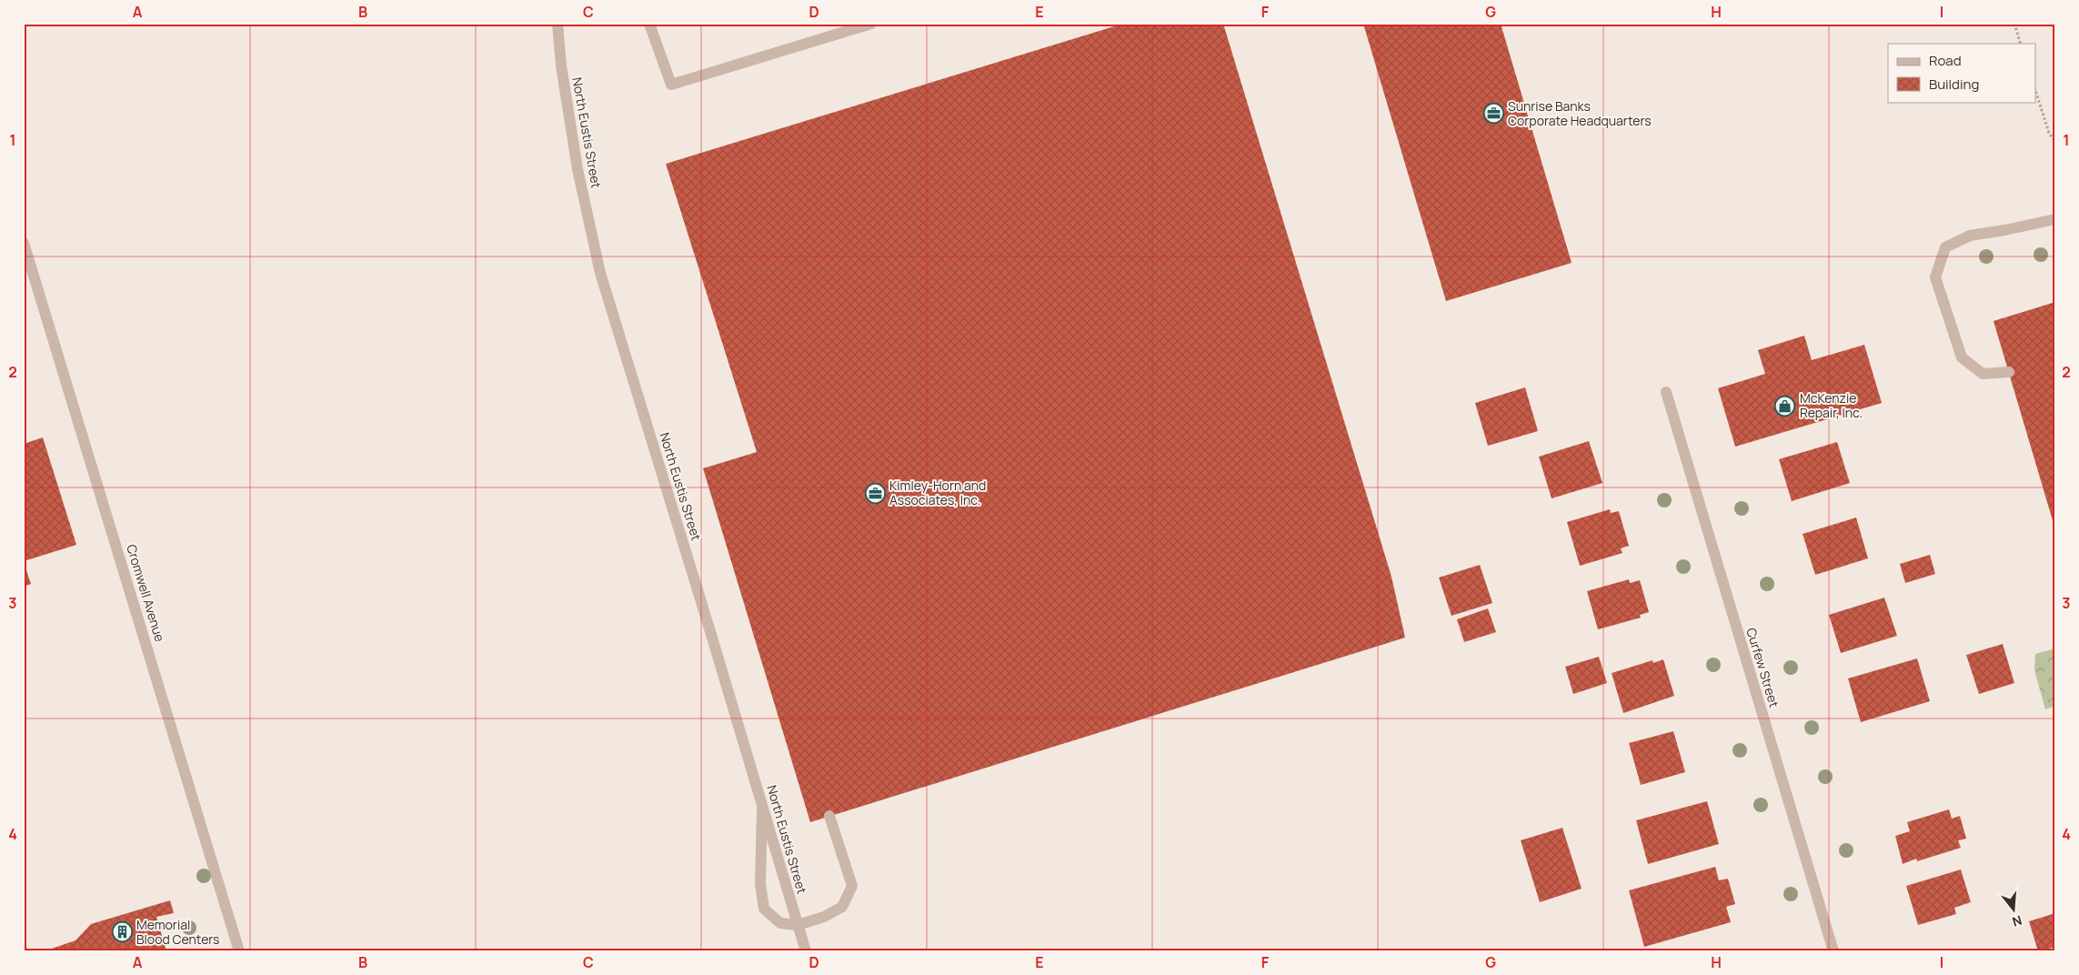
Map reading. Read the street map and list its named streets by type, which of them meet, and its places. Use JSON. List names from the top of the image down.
{
  "streets": {
    "street": ["North Eustis Street", "Cromwell Avenue", "Curfew Street"]
  },
  "places": {
    "office": ["Sunrise Banks Corporate Headquarters", "Kimley-Horn and Associates, Inc."],
    "shop": ["McKenzie Repair, Inc."],
    "building": ["Memorial Blood Centers"]
  },
  "legend": ["Road", "Building"],
  "north": "bottom",
  "grid": {
    "columns": [
      "A",
      "B",
      "C",
      "D",
      "E",
      "F",
      "G",
      "H",
      "I"
    ],
    "rows": [
      "1",
      "2",
      "3",
      "4"
    ]
  }
}
